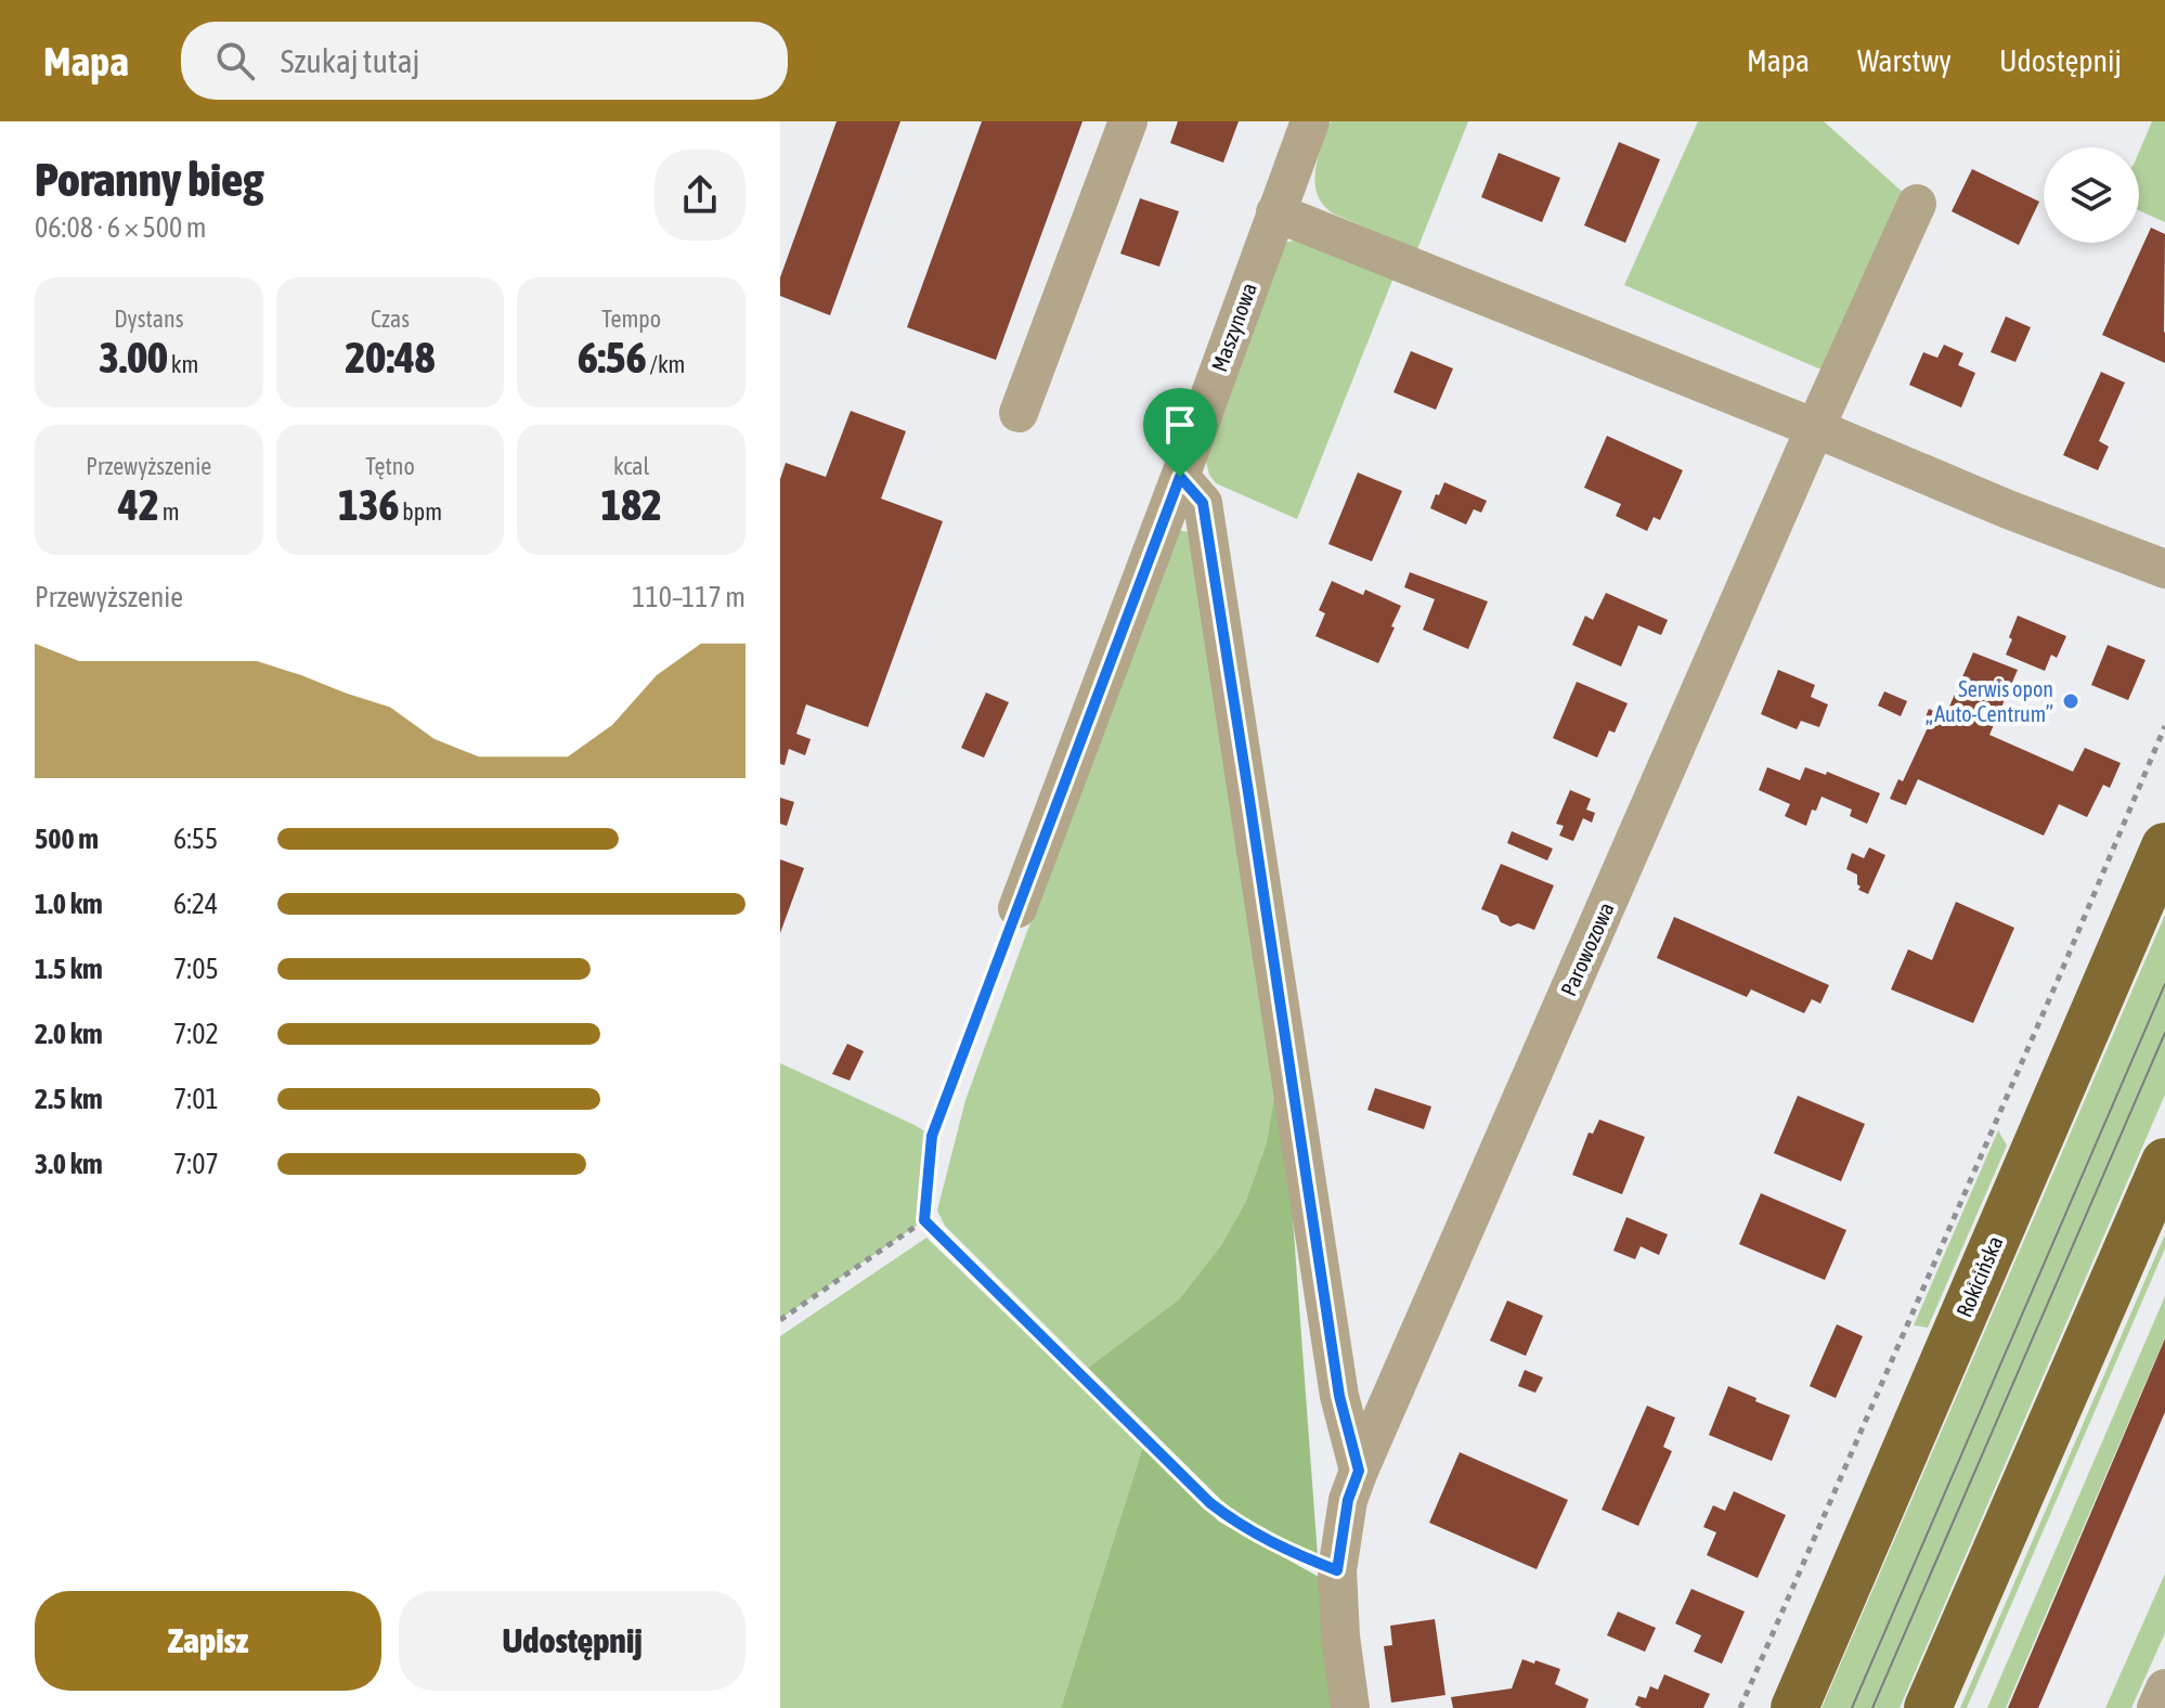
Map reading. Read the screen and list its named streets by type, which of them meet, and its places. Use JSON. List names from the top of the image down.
{
  "streets": {
    "main road": ["Rokicińska"],
    "street": ["Maszynowa", "Parowozowa"]
  },
  "places": ["Serwis opon „Auto-Centrum”"],
  "page": {
    "header": "Mapa",
    "search": "Szukaj tutaj",
    "nav": ["Mapa", "Warstwy", "Udostępnij"],
    "heading": ["Poranny bieg", "06:08 · 6 × 500 m"],
    "stats": [
      ["Dystans", "3.00 km"],
      ["Czas", "20:48"],
      ["Tempo", "6:56 /km"],
      ["Przewyższenie", "42 m"],
      ["Tętno", "136 bpm"],
      ["kcal", "182"]
    ],
    "chart": ["Przewyższenie", "110–117 m"],
    "list": [
      {
        "name": "500 m",
        "note": "6:55"
      },
      {
        "name": "1.0 km",
        "note": "6:24"
      },
      {
        "name": "1.5 km",
        "note": "7:05"
      },
      {
        "name": "2.0 km",
        "note": "7:02"
      },
      {
        "name": "2.5 km",
        "note": "7:01"
      },
      {
        "name": "3.0 km",
        "note": "7:07"
      }
    ],
    "buttons": ["Zapisz", "Udostępnij"]
  }
}
